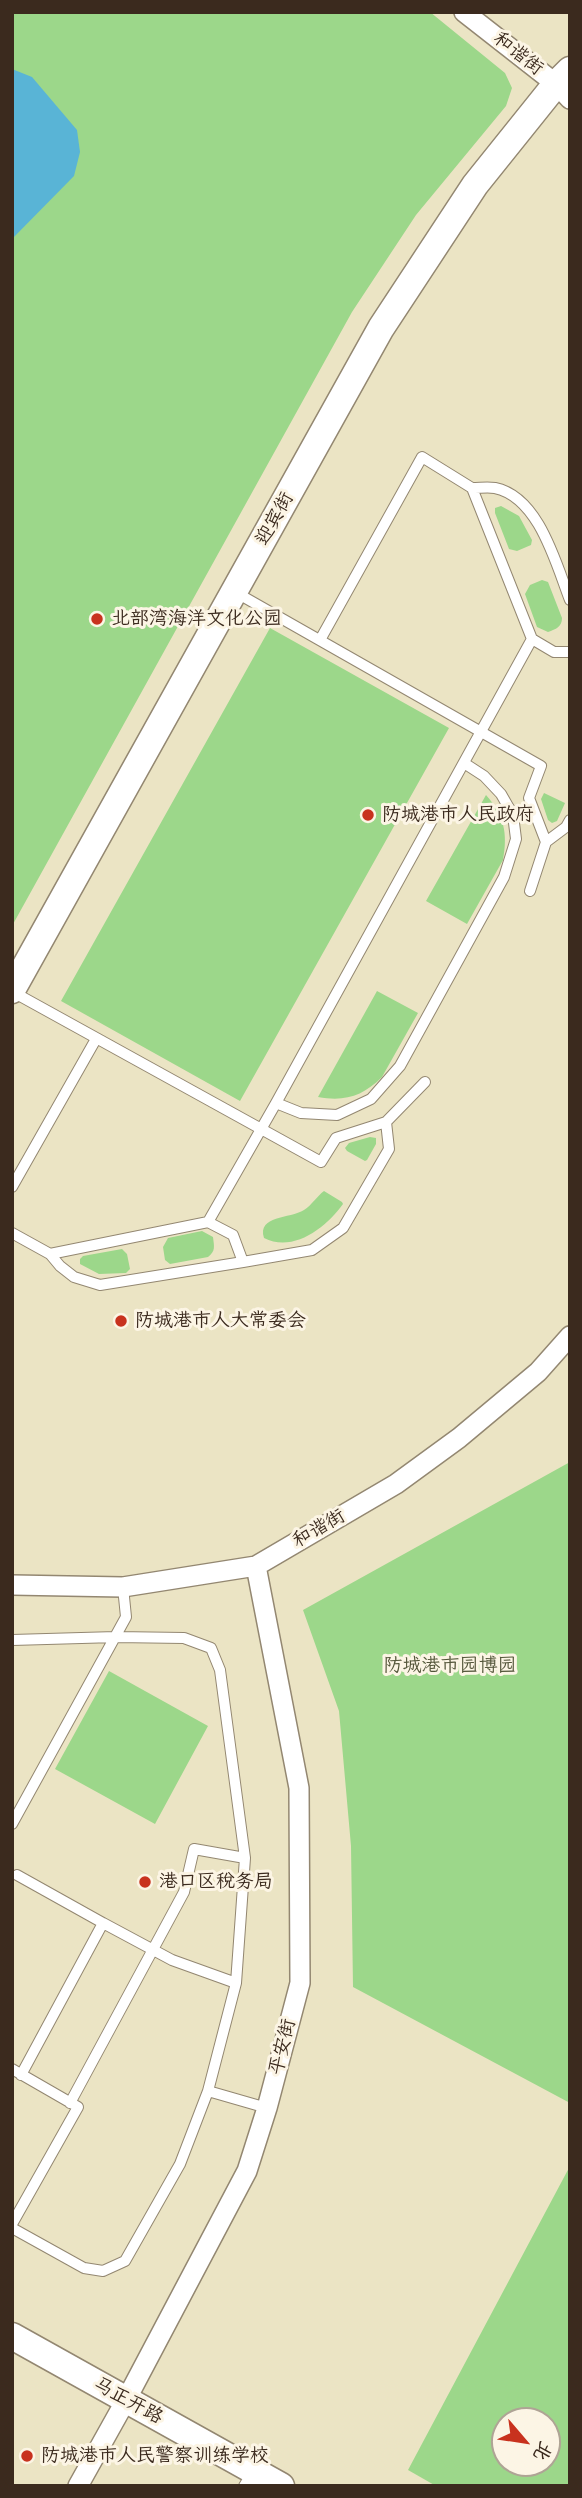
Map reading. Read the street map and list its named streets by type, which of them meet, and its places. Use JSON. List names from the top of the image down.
{
  "streets": {
    "main road": ["迎宾街", "马正开路"],
    "street": ["和谐街", "平安街"]
  },
  "crossings": [
    ["和谐街", "迎宾街"],
    ["和谐街", "平安街"],
    ["平安街", "马正开路"]
  ],
  "parks": ["防城港市园博园"],
  "places": [
    "北部湾海洋文化公园",
    "防城港市人民政府",
    "防城港市人大常委会",
    "港口区税务局",
    "防城港市人民警察训练学校"
  ],
  "north": "bottom right"
}
